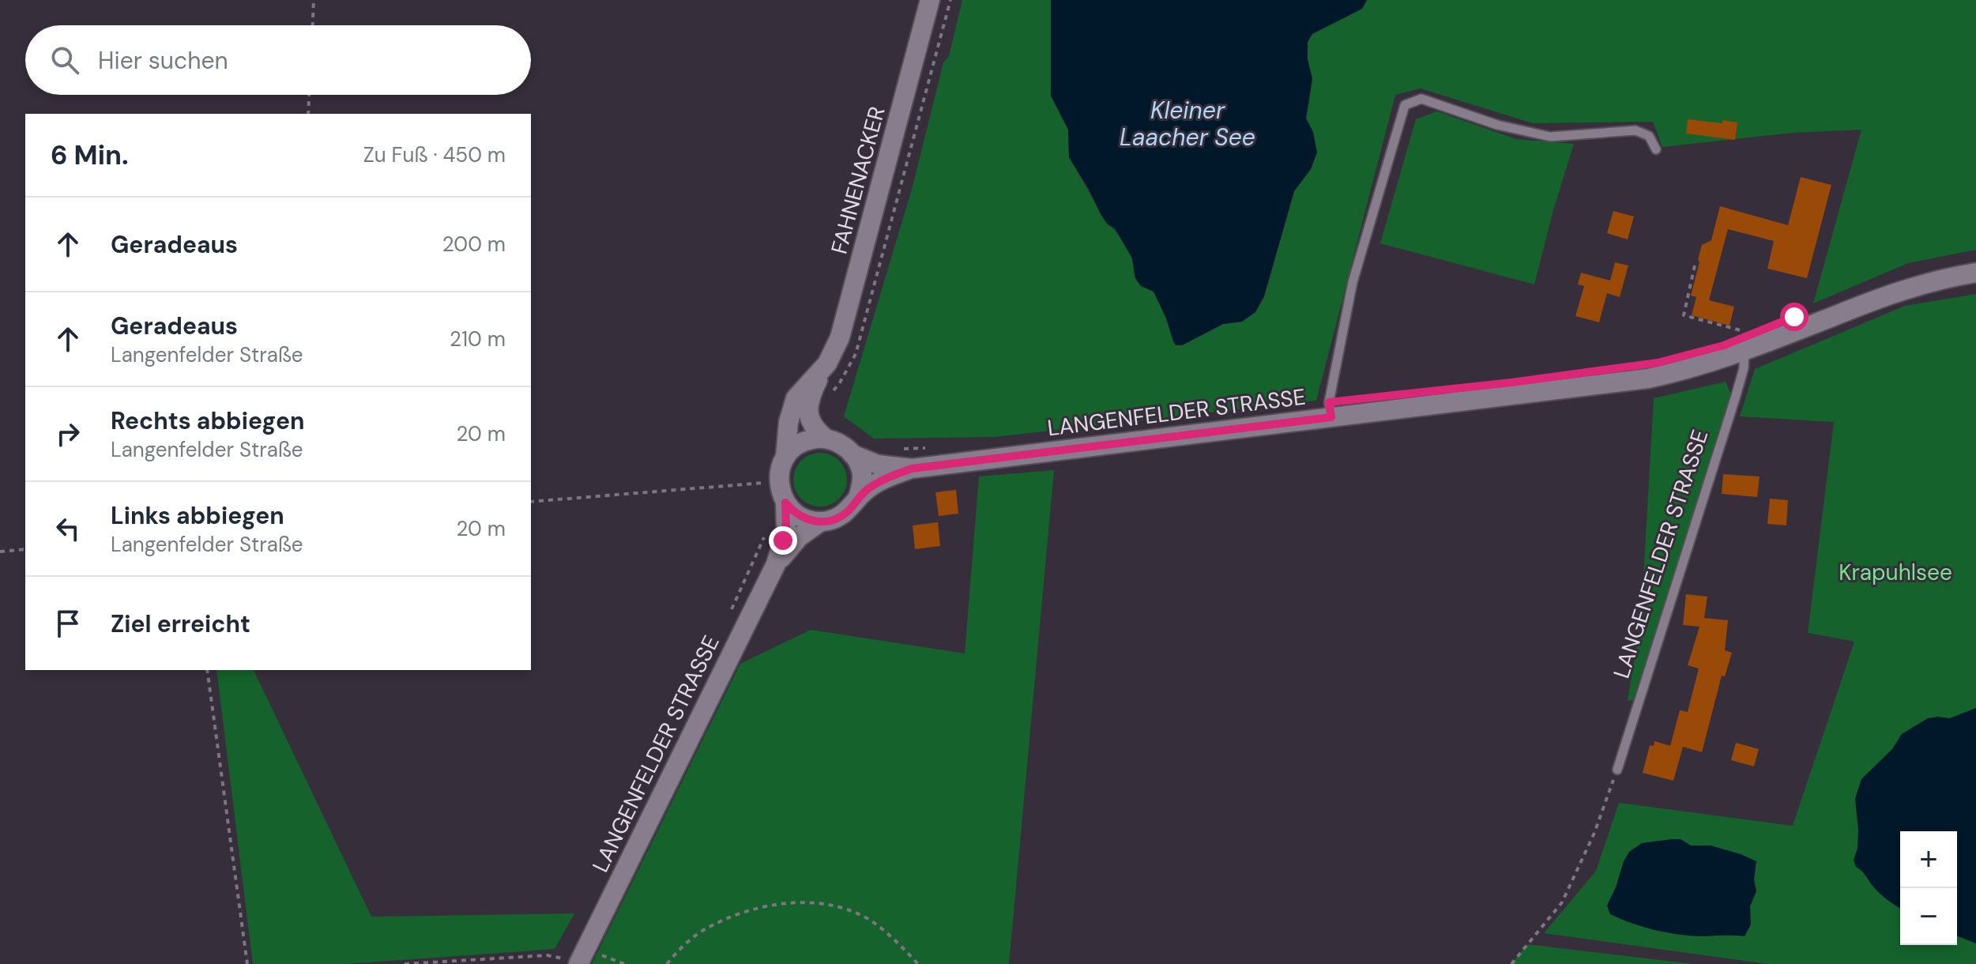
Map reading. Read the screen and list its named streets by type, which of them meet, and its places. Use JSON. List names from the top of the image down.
{
  "streets": {
    "street": ["FAHNENACKER", "LANGENFELDER STRASSE"]
  },
  "crossings": [
    ["FAHNENACKER", "LANGENFELDER STRASSE"]
  ],
  "water": ["Kleiner Laacher See"],
  "parks": ["Krapuhlsee"],
  "page": {
    "search": "Hier suchen",
    "heading": ["6 Min.", "Zu Fuß · 450 m"],
    "list": [
      ["Geradeaus", "200 m"],
      ["Geradeaus", "Langenfelder Straße", "210 m"],
      ["Rechts abbiegen", "Langenfelder Straße", "20 m"],
      ["Links abbiegen", "Langenfelder Straße", "20 m"],
      "Ziel erreicht"
    ],
    "map_buttons": ["+", "−"]
  }
}
